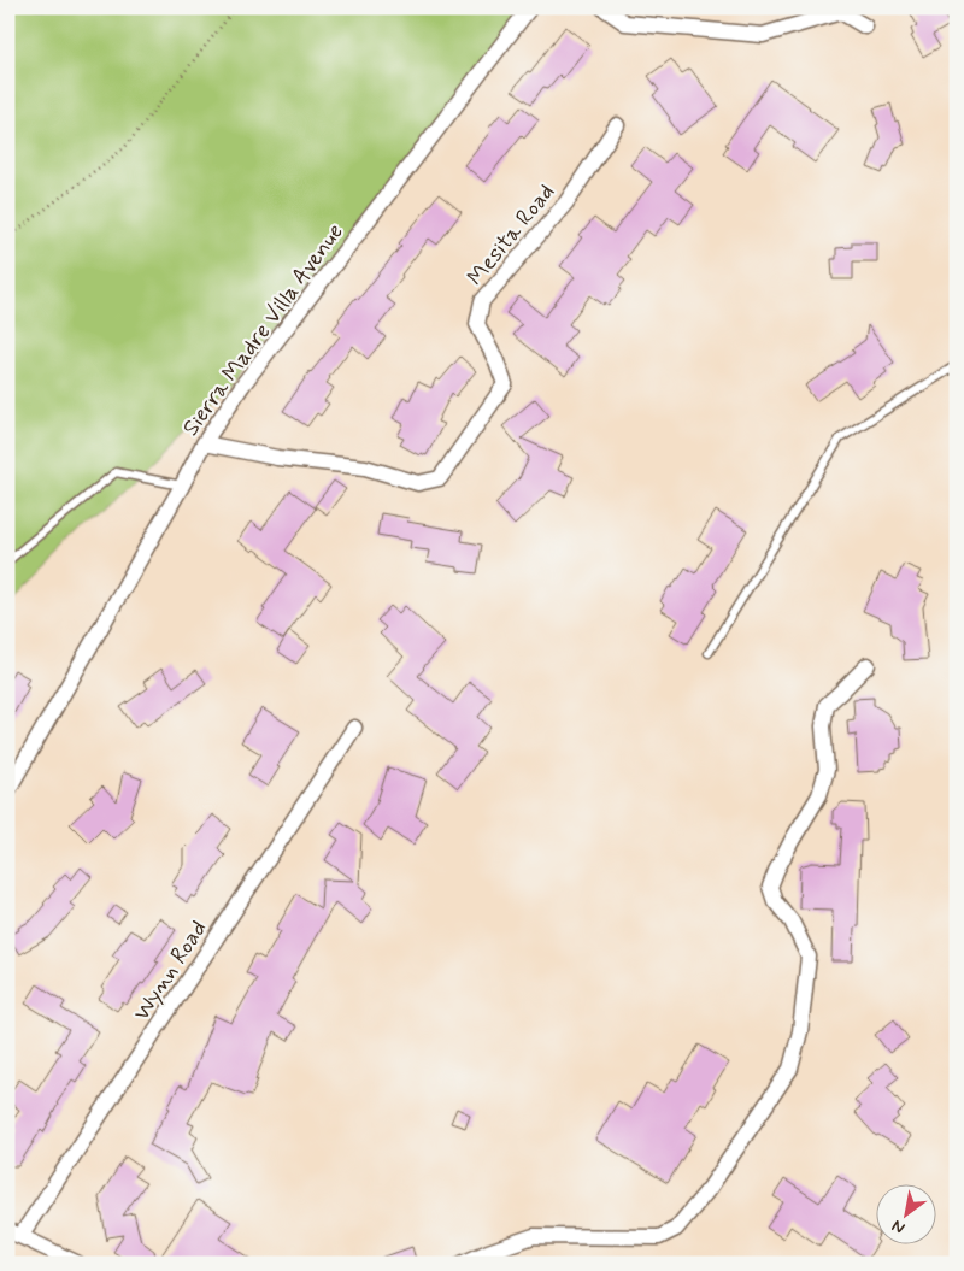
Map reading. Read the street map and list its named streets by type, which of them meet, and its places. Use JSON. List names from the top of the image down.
{
  "streets": {
    "street": ["Mesita Road", "Sierra Madre Villa Avenue", "Wynn Road"]
  },
  "crossings": [
    ["Mesita Road", "Sierra Madre Villa Avenue"]
  ],
  "north": "bottom left"
}
